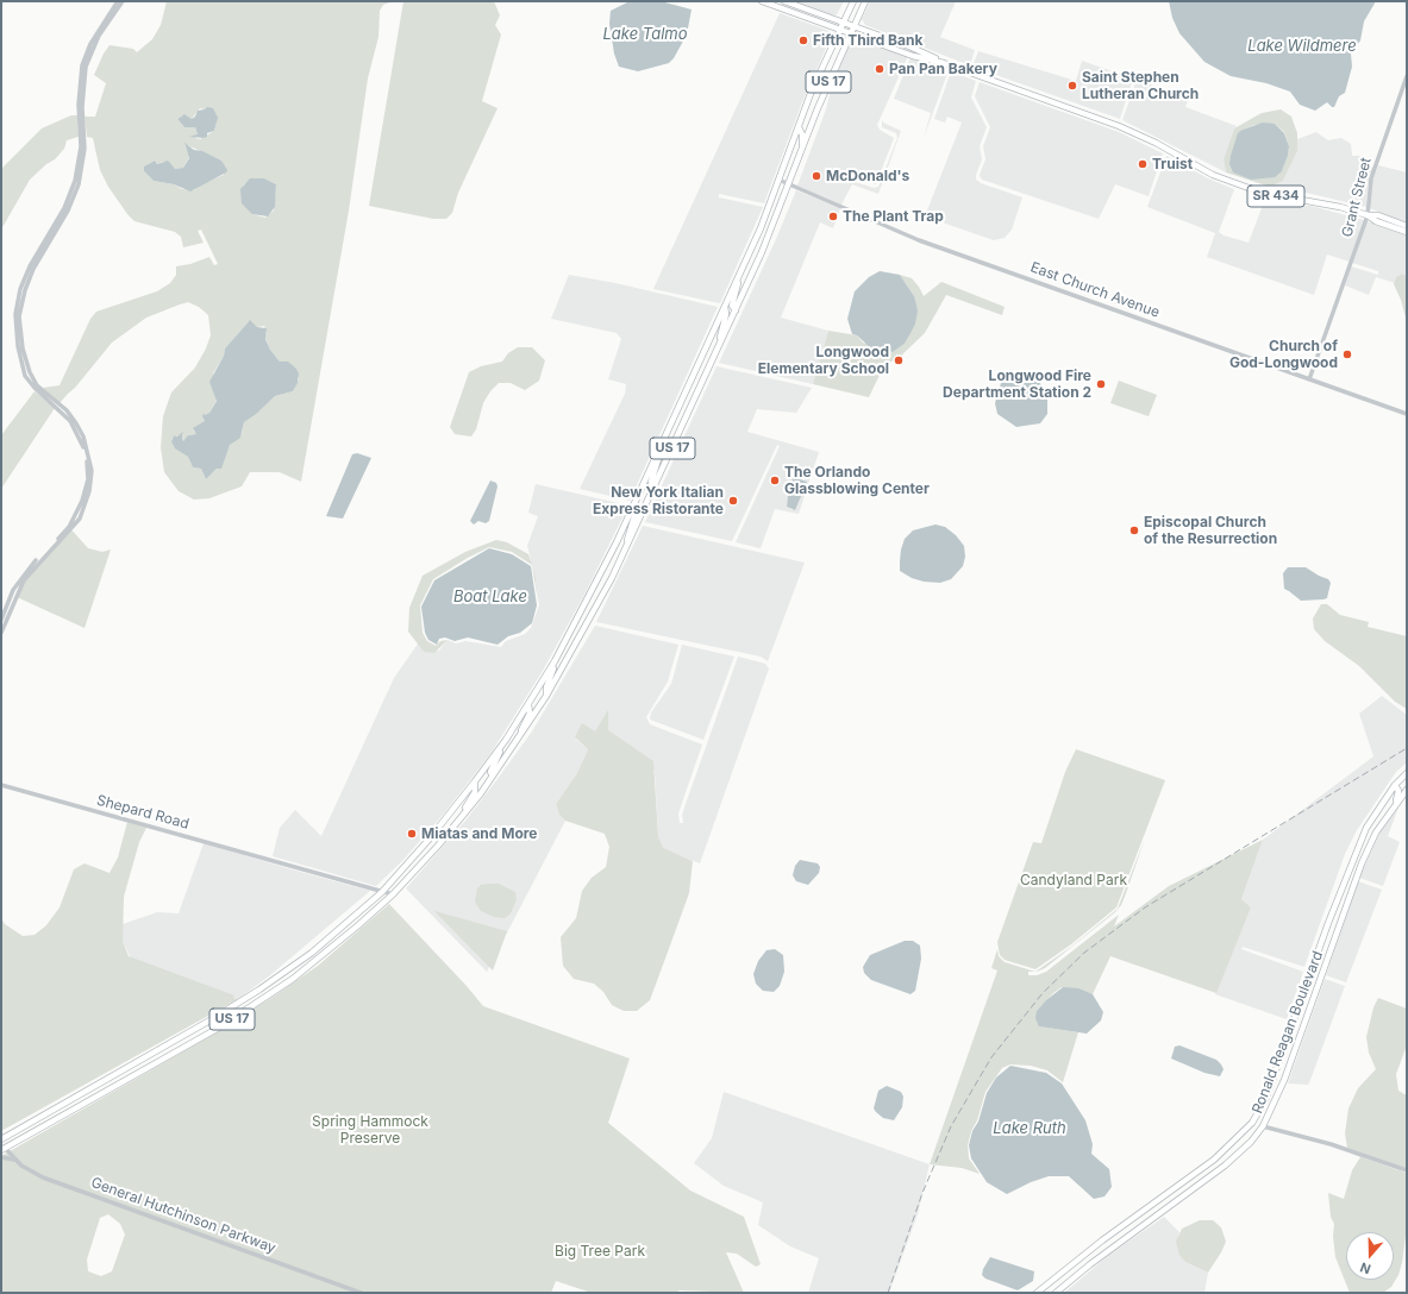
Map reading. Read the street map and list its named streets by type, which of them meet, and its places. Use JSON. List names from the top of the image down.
{
  "streets": {
    "main road": ["US 17", "SR 434", "Ronald Reagan Boulevard"],
    "street": [
      "Grant Street",
      "East Church Avenue",
      "Shepard Road",
      "General Hutchinson Parkway"
    ]
  },
  "crossings": [
    ["US 17", "SR 434"],
    ["US 17", "East Church Avenue"],
    ["US 17", "Shepard Road"],
    ["US 17", "General Hutchinson Parkway"],
    ["SR 434", "Grant Street"],
    ["Grant Street", "East Church Avenue"]
  ],
  "water": [
    "Lake Talmo",
    "Lake Wildmere",
    "Boat Lake",
    "Lake Ruth"
  ],
  "parks": ["Candyland Park", "Spring Hammock Preserve", "Big Tree Park"],
  "places": [
    "Fifth Third Bank",
    "Pan Pan Bakery",
    "Saint Stephen Lutheran Church",
    "Truist",
    "McDonald's",
    "The Plant Trap",
    "Church of God-Longwood",
    "Longwood Elementary School",
    "Longwood Fire Department Station 2",
    "The Orlando Glassblowing Center",
    "New York Italian Express Ristorante",
    "Episcopal Church of the Resurrection",
    "Miatas and More"
  ],
  "north": "bottom"
}
